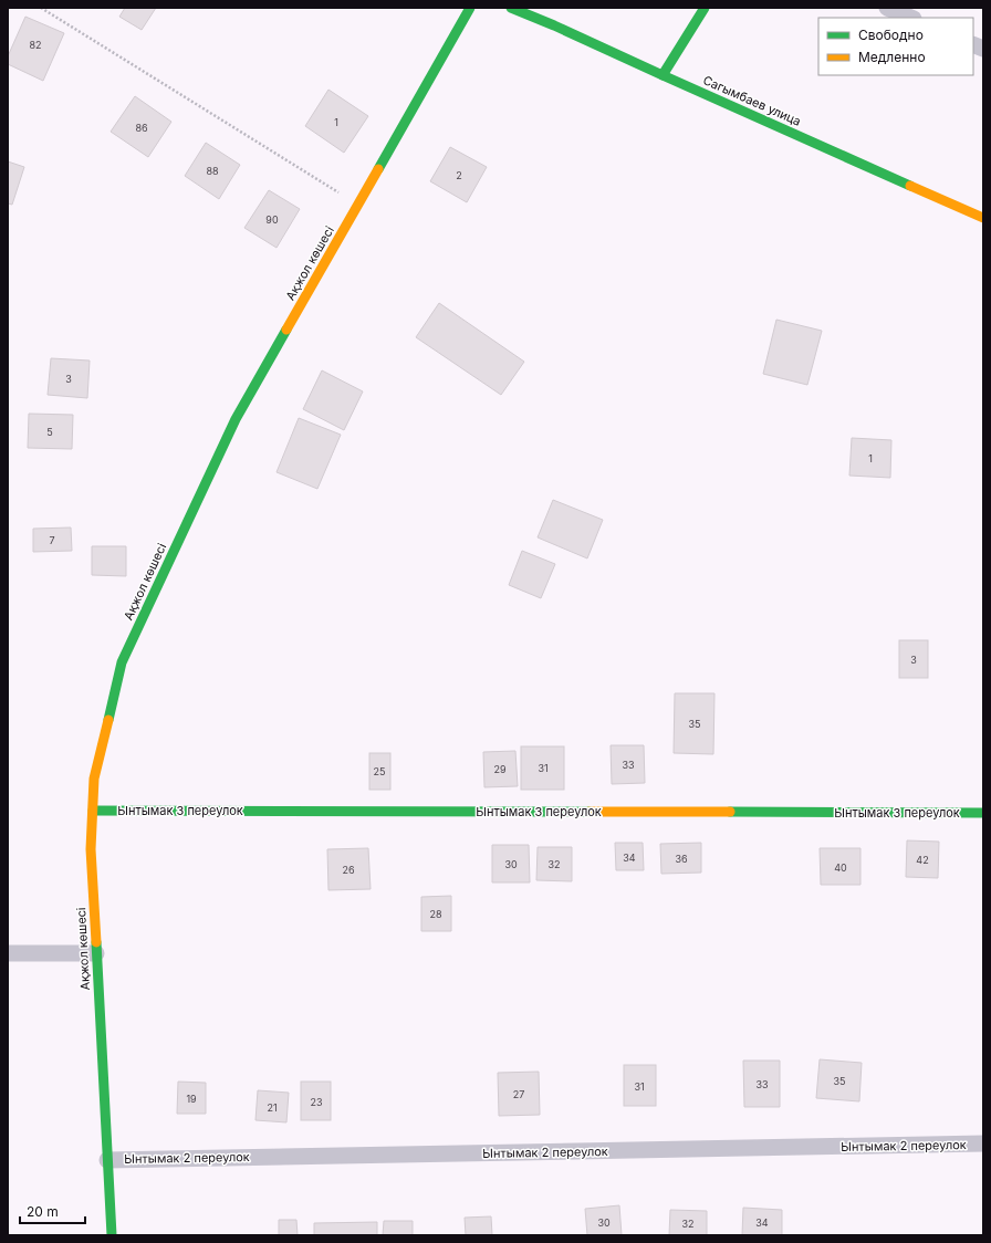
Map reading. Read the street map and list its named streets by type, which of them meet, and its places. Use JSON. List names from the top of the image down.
{
  "streets": {
    "street": [
      "Сагымбаев улица",
      "Ақжол көшесі",
      "Ынтымак 3 переулок",
      "Ынтымак 2 переулок"
    ]
  },
  "crossings": [
    ["Ақжол көшесі", "Ынтымак 3 переулок"],
    ["Ақжол көшесі", "Ынтымак 2 переулок"]
  ],
  "house_numbers": [
    "82",
    "1",
    "86",
    "88",
    "2",
    "90",
    "3",
    "5",
    "1",
    "7",
    "3",
    "35",
    "33",
    "31",
    "29",
    "25",
    "34",
    "36",
    "42",
    "30",
    "32",
    "40",
    "26",
    "28",
    "35",
    "33",
    "31",
    "27",
    "19",
    "23",
    "21",
    "30",
    "34",
    "32"
  ],
  "legend": ["Свободно", "Медленно"],
  "scale_bar": "20 m"
}
